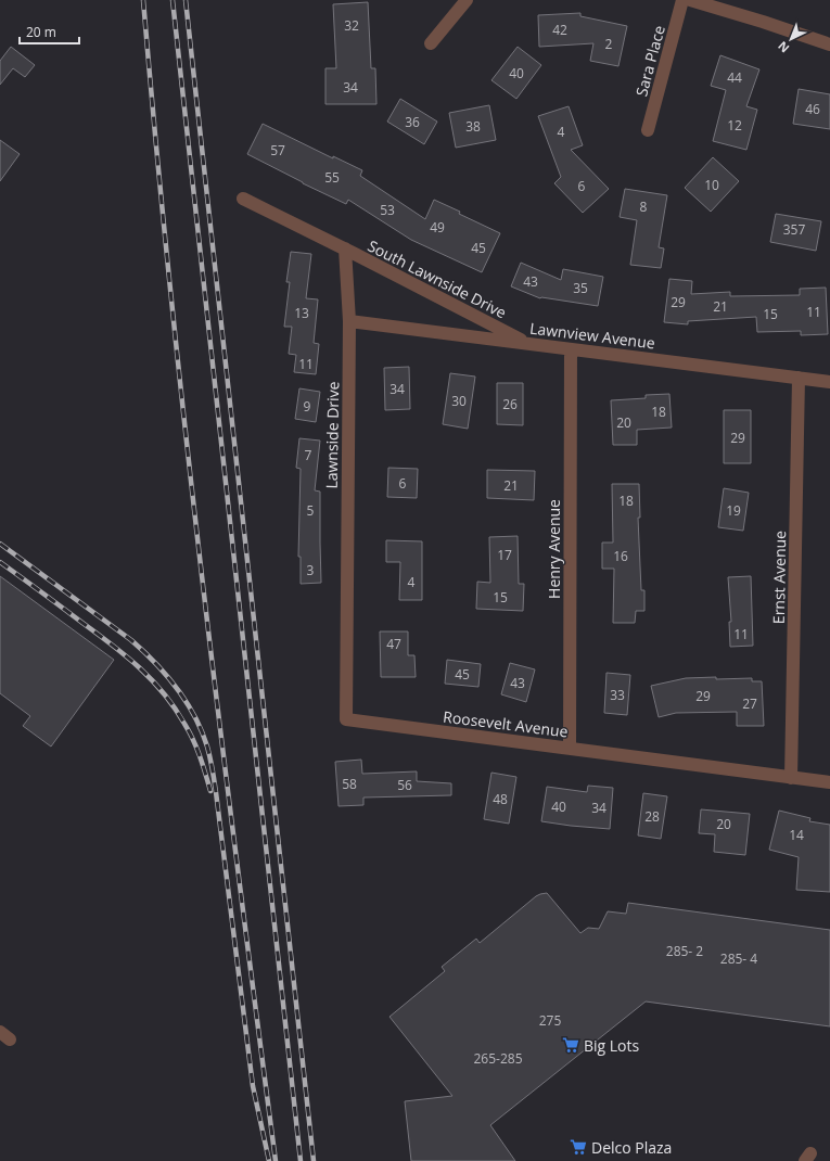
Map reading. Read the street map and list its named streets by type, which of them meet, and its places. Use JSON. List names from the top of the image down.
{
  "streets": {
    "street": [
      "Sara Place",
      "South Lawnside Drive",
      "Lawnview Avenue",
      "Lawnside Drive",
      "Henry Avenue",
      "Ernst Avenue",
      "Roosevelt Avenue"
    ]
  },
  "crossings": [
    ["South Lawnside Drive", "Lawnview Avenue"],
    ["South Lawnside Drive", "Lawnside Drive"],
    ["Lawnview Avenue", "Lawnside Drive"],
    ["Lawnview Avenue", "Henry Avenue"],
    ["Lawnview Avenue", "Ernst Avenue"],
    ["Lawnside Drive", "Roosevelt Avenue"],
    ["Henry Avenue", "Roosevelt Avenue"],
    ["Ernst Avenue", "Roosevelt Avenue"]
  ],
  "places": {
    "supermarket": ["Big Lots", "Delco Plaza"]
  },
  "house_numbers": [
    "32",
    "42",
    "2",
    "40",
    "44",
    "34",
    "46",
    "36",
    "12",
    "38",
    "4",
    "57",
    "55",
    "10",
    "6",
    "8",
    "53",
    "49",
    "357",
    "45",
    "43",
    "35",
    "29",
    "21",
    "11",
    "13",
    "15",
    "11",
    "34",
    "30",
    "26",
    "9",
    "18",
    "20",
    "29",
    "7",
    "6",
    "21",
    "18",
    "5",
    "19",
    "17",
    "16",
    "3",
    "4",
    "15",
    "11",
    "47",
    "45",
    "43",
    "33",
    "29",
    "27",
    "58",
    "56",
    "48",
    "40",
    "34",
    "28",
    "20",
    "14",
    "285- 2",
    "285- 4",
    "275",
    "265-285"
  ],
  "scale_bar": "20 m",
  "north": "bottom left"
}
